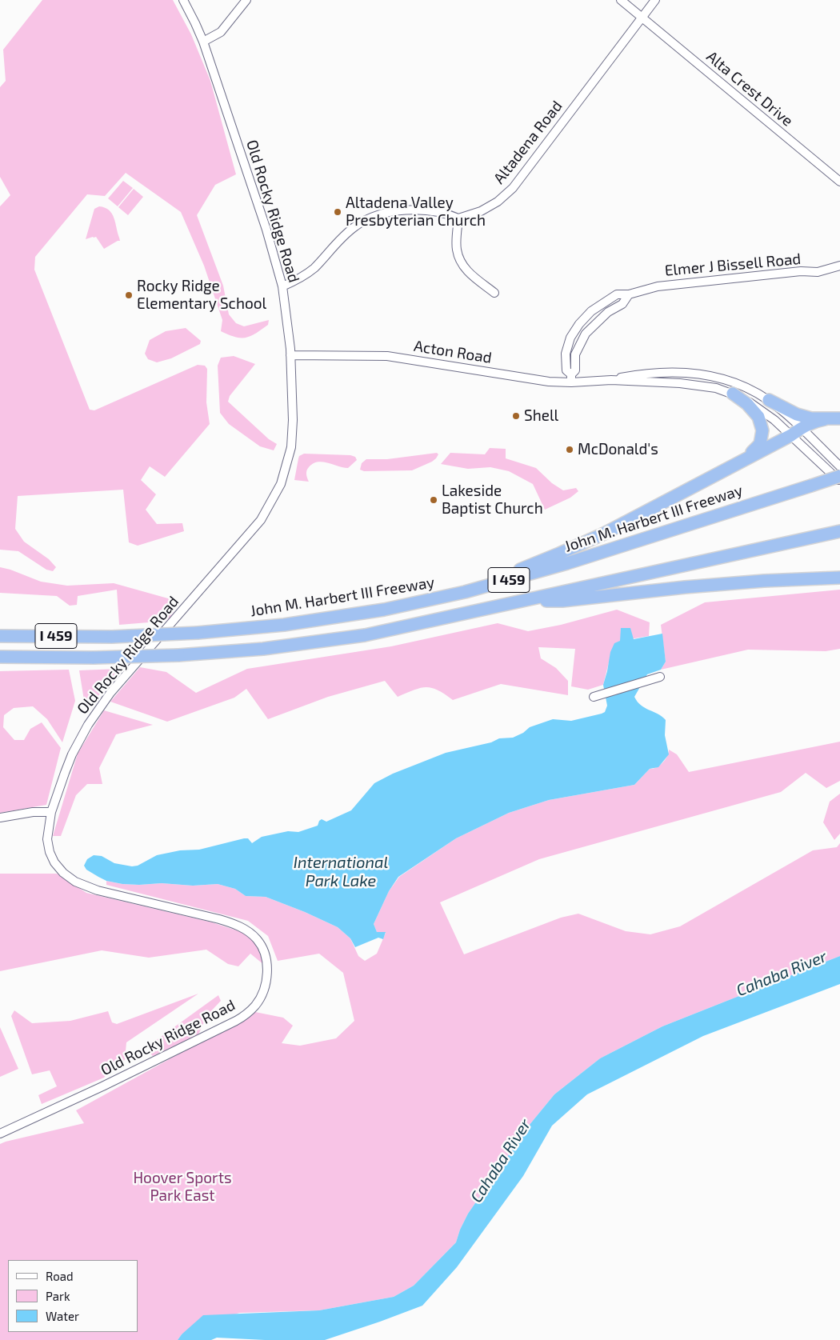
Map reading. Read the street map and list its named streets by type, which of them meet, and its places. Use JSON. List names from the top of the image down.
{
  "streets": {
    "highway": ["John M. Harbert III Freeway", "I 459"],
    "street": [
      "Alta Crest Drive",
      "Altadena Road",
      "Old Rocky Ridge Road",
      "Elmer J Bissell Road",
      "Acton Road"
    ]
  },
  "crossings": [
    ["Alta Crest Drive", "Altadena Road"],
    ["Old Rocky Ridge Road", "Acton Road"],
    ["Elmer J Bissell Road", "Acton Road"]
  ],
  "water": ["International Park Lake", "Cahaba River"],
  "parks": ["Hoover Sports Park East"],
  "places": [
    "Altadena Valley Presbyterian Church",
    "Rocky Ridge Elementary School",
    "Shell",
    "McDonald's",
    "Lakeside Baptist Church"
  ],
  "legend": ["Road", "Park", "Water"]
}
